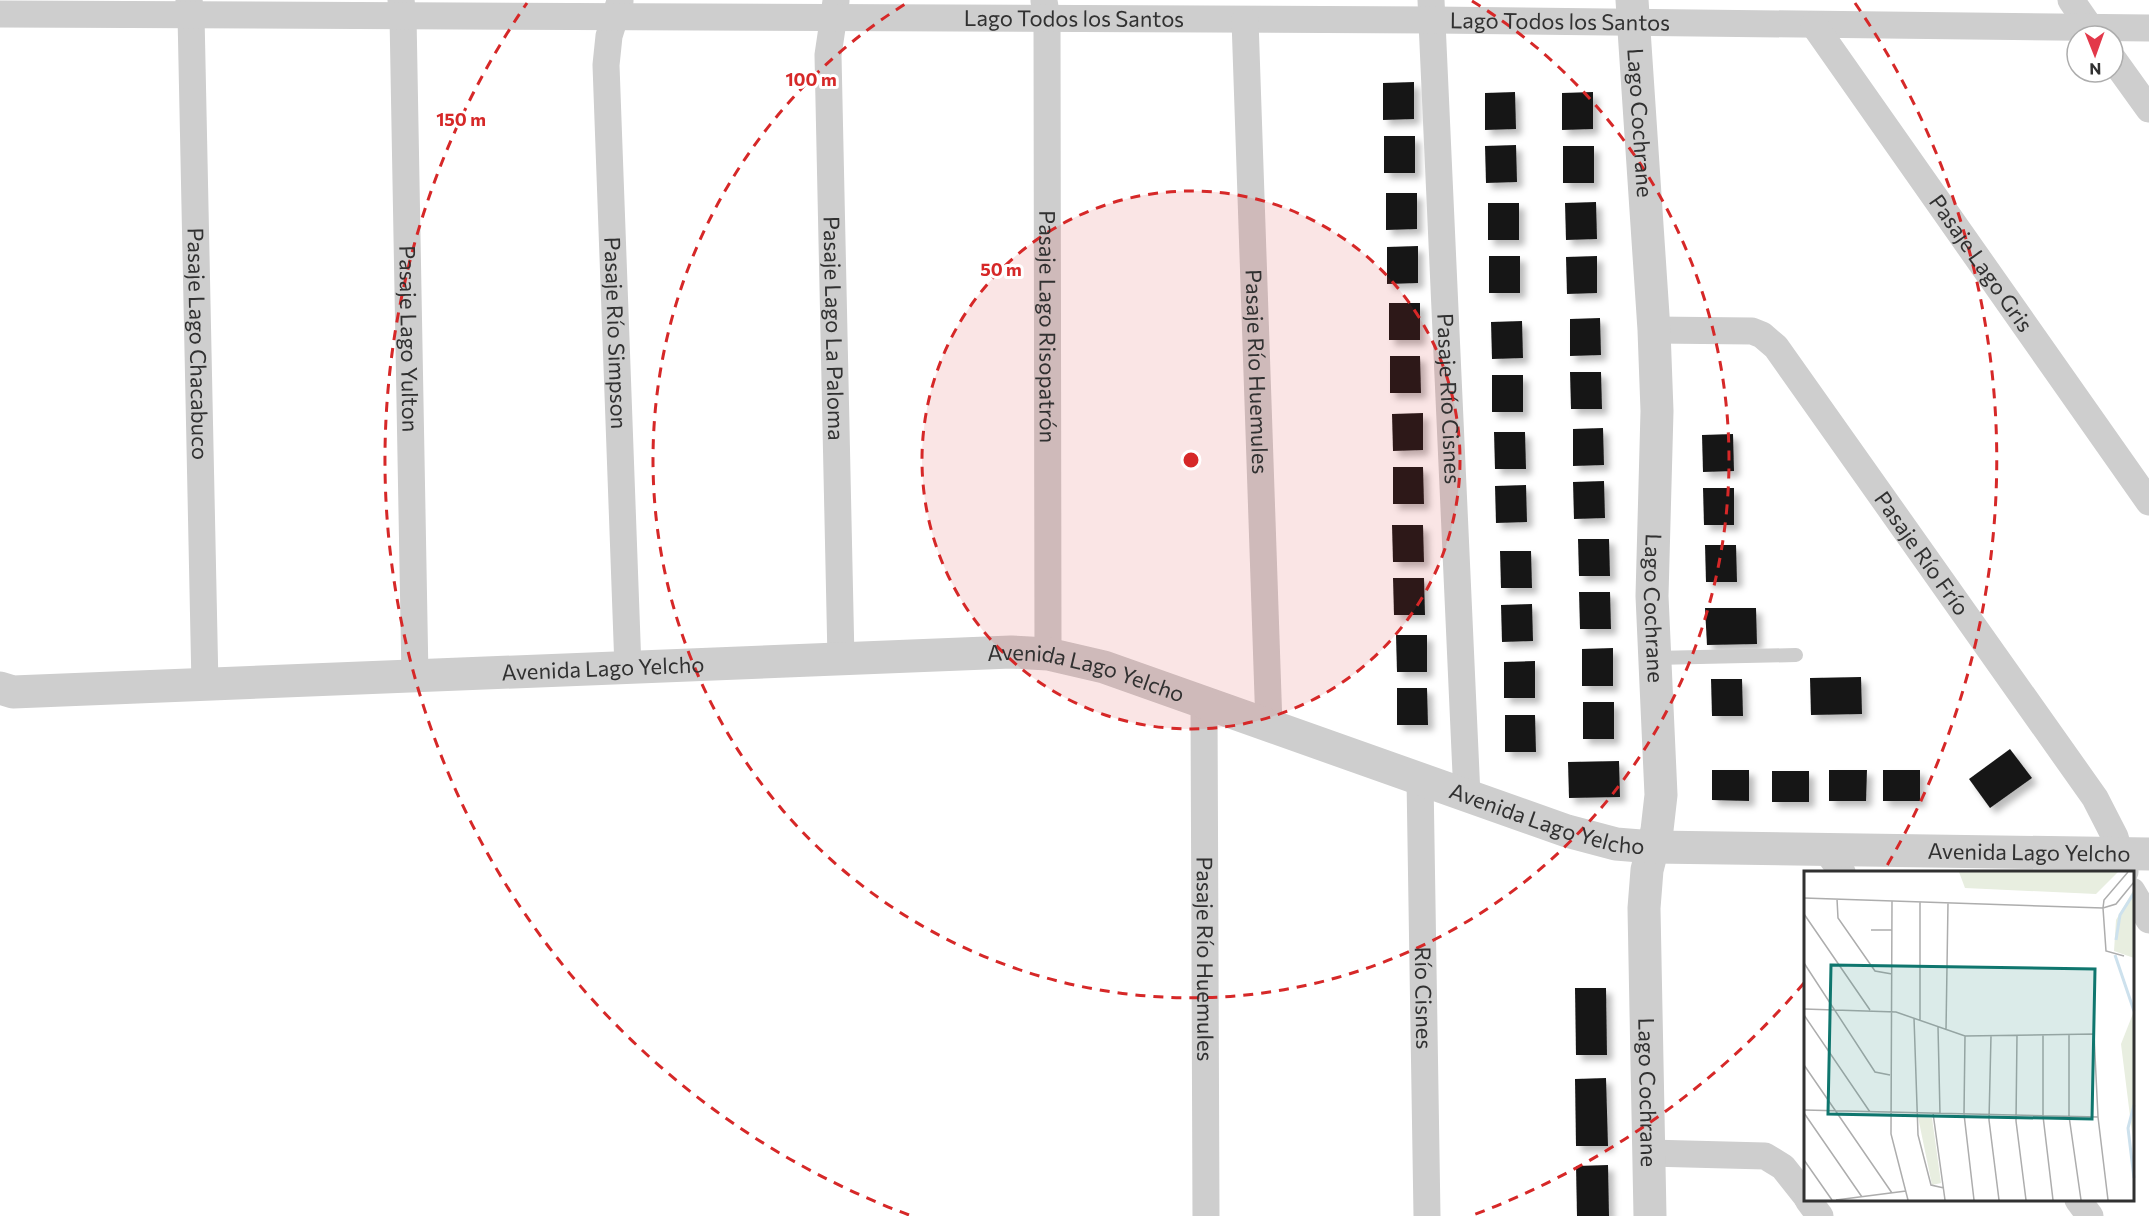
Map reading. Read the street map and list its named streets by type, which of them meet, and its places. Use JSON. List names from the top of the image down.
{
  "streets": {
    "street": [
      "Lago Todos los Santos",
      "Lago Cochrane",
      "Pasaje Lago Gris",
      "Pasaje Lago Risopatrón",
      "Pasaje Lago La Paloma",
      "Pasaje Río Simpson",
      "Pasaje Lago Yulton",
      "Pasaje Lago Chacabuco",
      "Pasaje Río Huemules",
      "Pasaje Río Cisnes",
      "Pasaje Río Frío",
      "Avenida Lago Yelcho",
      "Río Cisnes"
    ]
  },
  "crossings": [
    ["Lago Todos los Santos", "Lago Cochrane"],
    ["Lago Todos los Santos", "Pasaje Lago Gris"],
    ["Lago Todos los Santos", "Pasaje Lago Risopatrón"],
    ["Lago Todos los Santos", "Pasaje Lago La Paloma"],
    ["Lago Todos los Santos", "Pasaje Río Simpson"],
    ["Lago Todos los Santos", "Pasaje Lago Yulton"],
    ["Lago Todos los Santos", "Pasaje Lago Chacabuco"],
    ["Lago Todos los Santos", "Pasaje Río Huemules"],
    ["Lago Todos los Santos", "Pasaje Río Cisnes"],
    ["Lago Cochrane", "Pasaje Río Frío"],
    ["Lago Cochrane", "Avenida Lago Yelcho"],
    ["Pasaje Lago Risopatrón", "Avenida Lago Yelcho"],
    ["Pasaje Lago La Paloma", "Avenida Lago Yelcho"],
    ["Pasaje Río Simpson", "Avenida Lago Yelcho"],
    ["Pasaje Lago Yulton", "Avenida Lago Yelcho"],
    ["Pasaje Lago Chacabuco", "Avenida Lago Yelcho"],
    ["Pasaje Río Huemules", "Avenida Lago Yelcho"],
    ["Pasaje Río Cisnes", "Avenida Lago Yelcho"],
    ["Pasaje Río Frío", "Avenida Lago Yelcho"],
    ["Avenida Lago Yelcho", "Río Cisnes"]
  ],
  "north": "bottom",
  "rings": ["100 m", "150 m", "50 m"]
}
